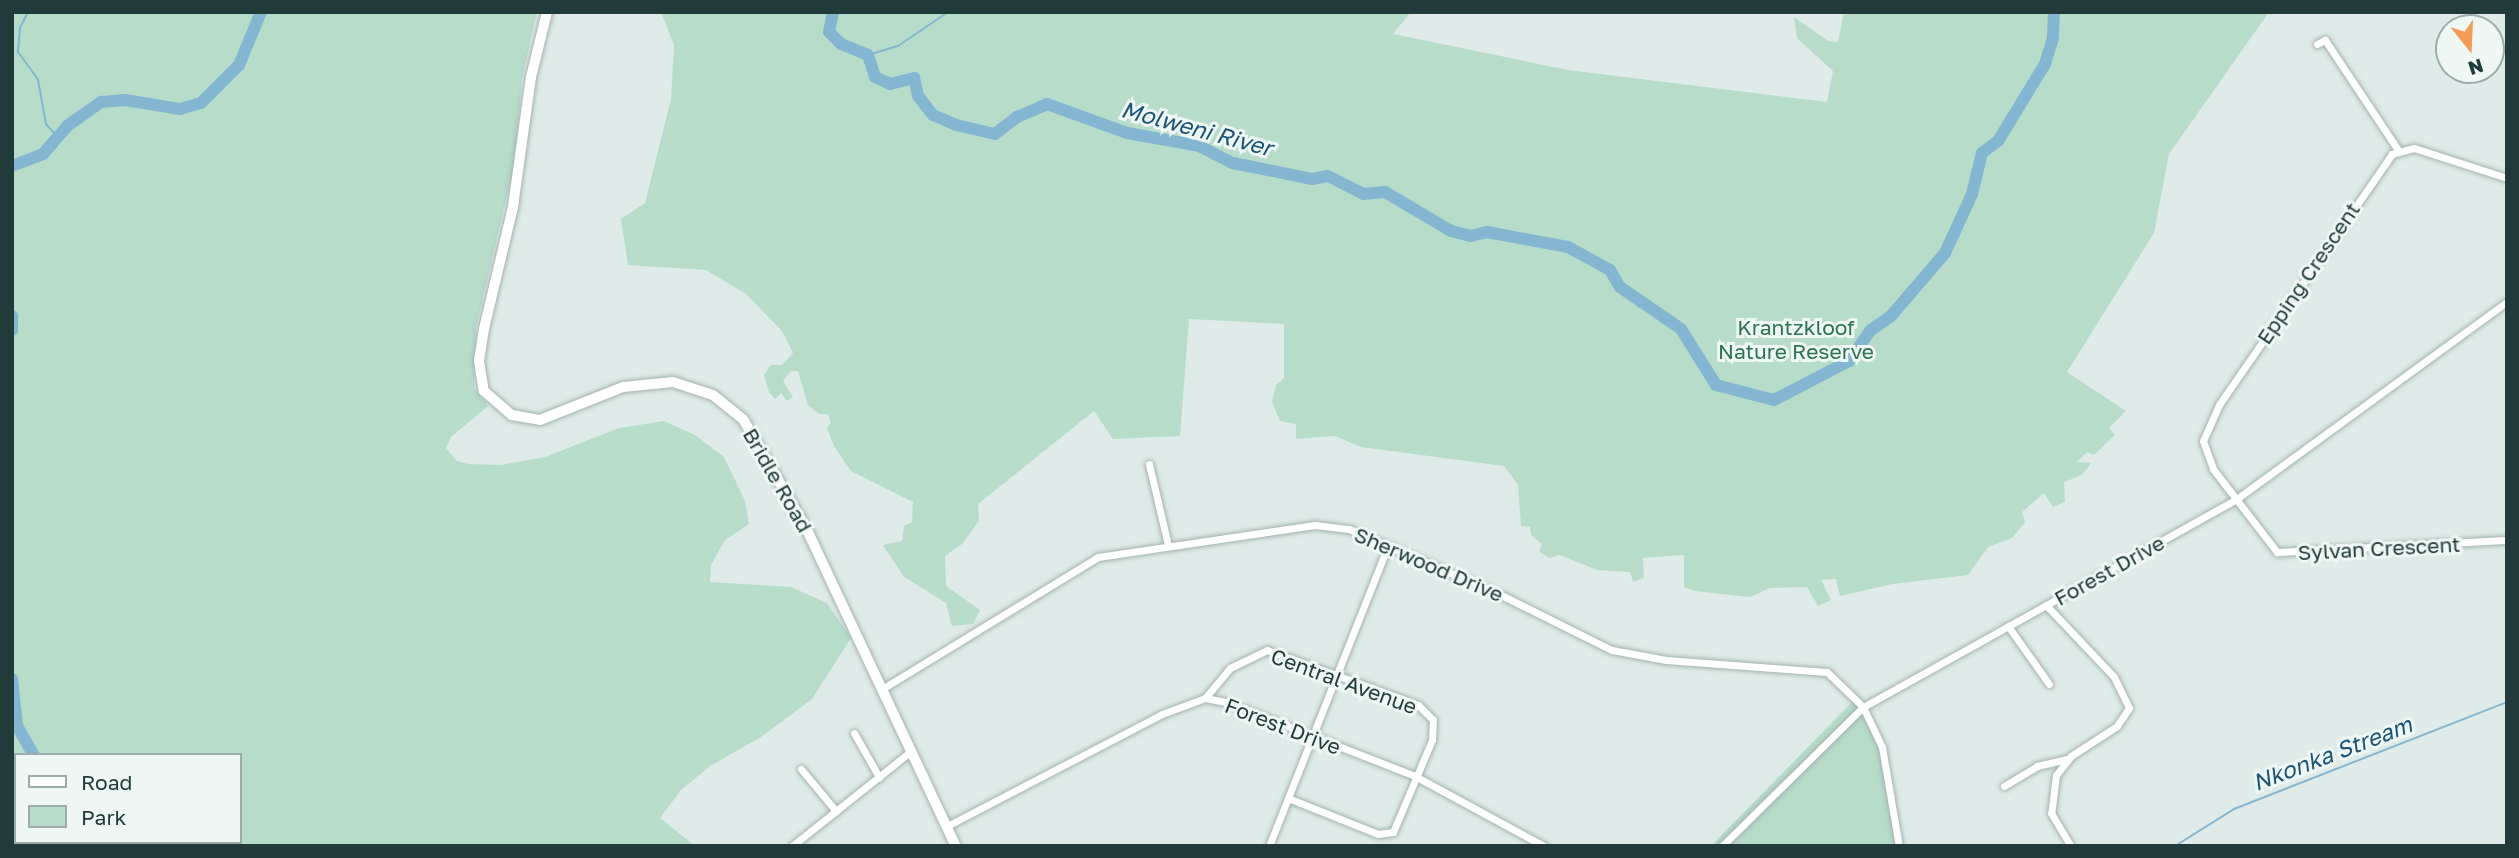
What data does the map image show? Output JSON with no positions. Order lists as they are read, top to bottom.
{
  "streets": {
    "main road": ["Bridle Road"],
    "street": [
      "Epping Crescent",
      "Sylvan Crescent",
      "Sherwood Drive",
      "Forest Drive",
      "Central Avenue"
    ]
  },
  "crossings": [
    ["Epping Crescent", "Sylvan Crescent"],
    ["Epping Crescent", "Forest Drive"],
    ["Bridle Road", "Sherwood Drive"],
    ["Bridle Road", "Forest Drive"],
    ["Sylvan Crescent", "Forest Drive"],
    ["Sherwood Drive", "Forest Drive"],
    ["Forest Drive", "Central Avenue"]
  ],
  "water": ["Molweni River", "Nkonka Stream"],
  "parks": ["Krantzkloof Nature Reserve"],
  "legend": ["Road", "Park"],
  "north": "bottom"
}
